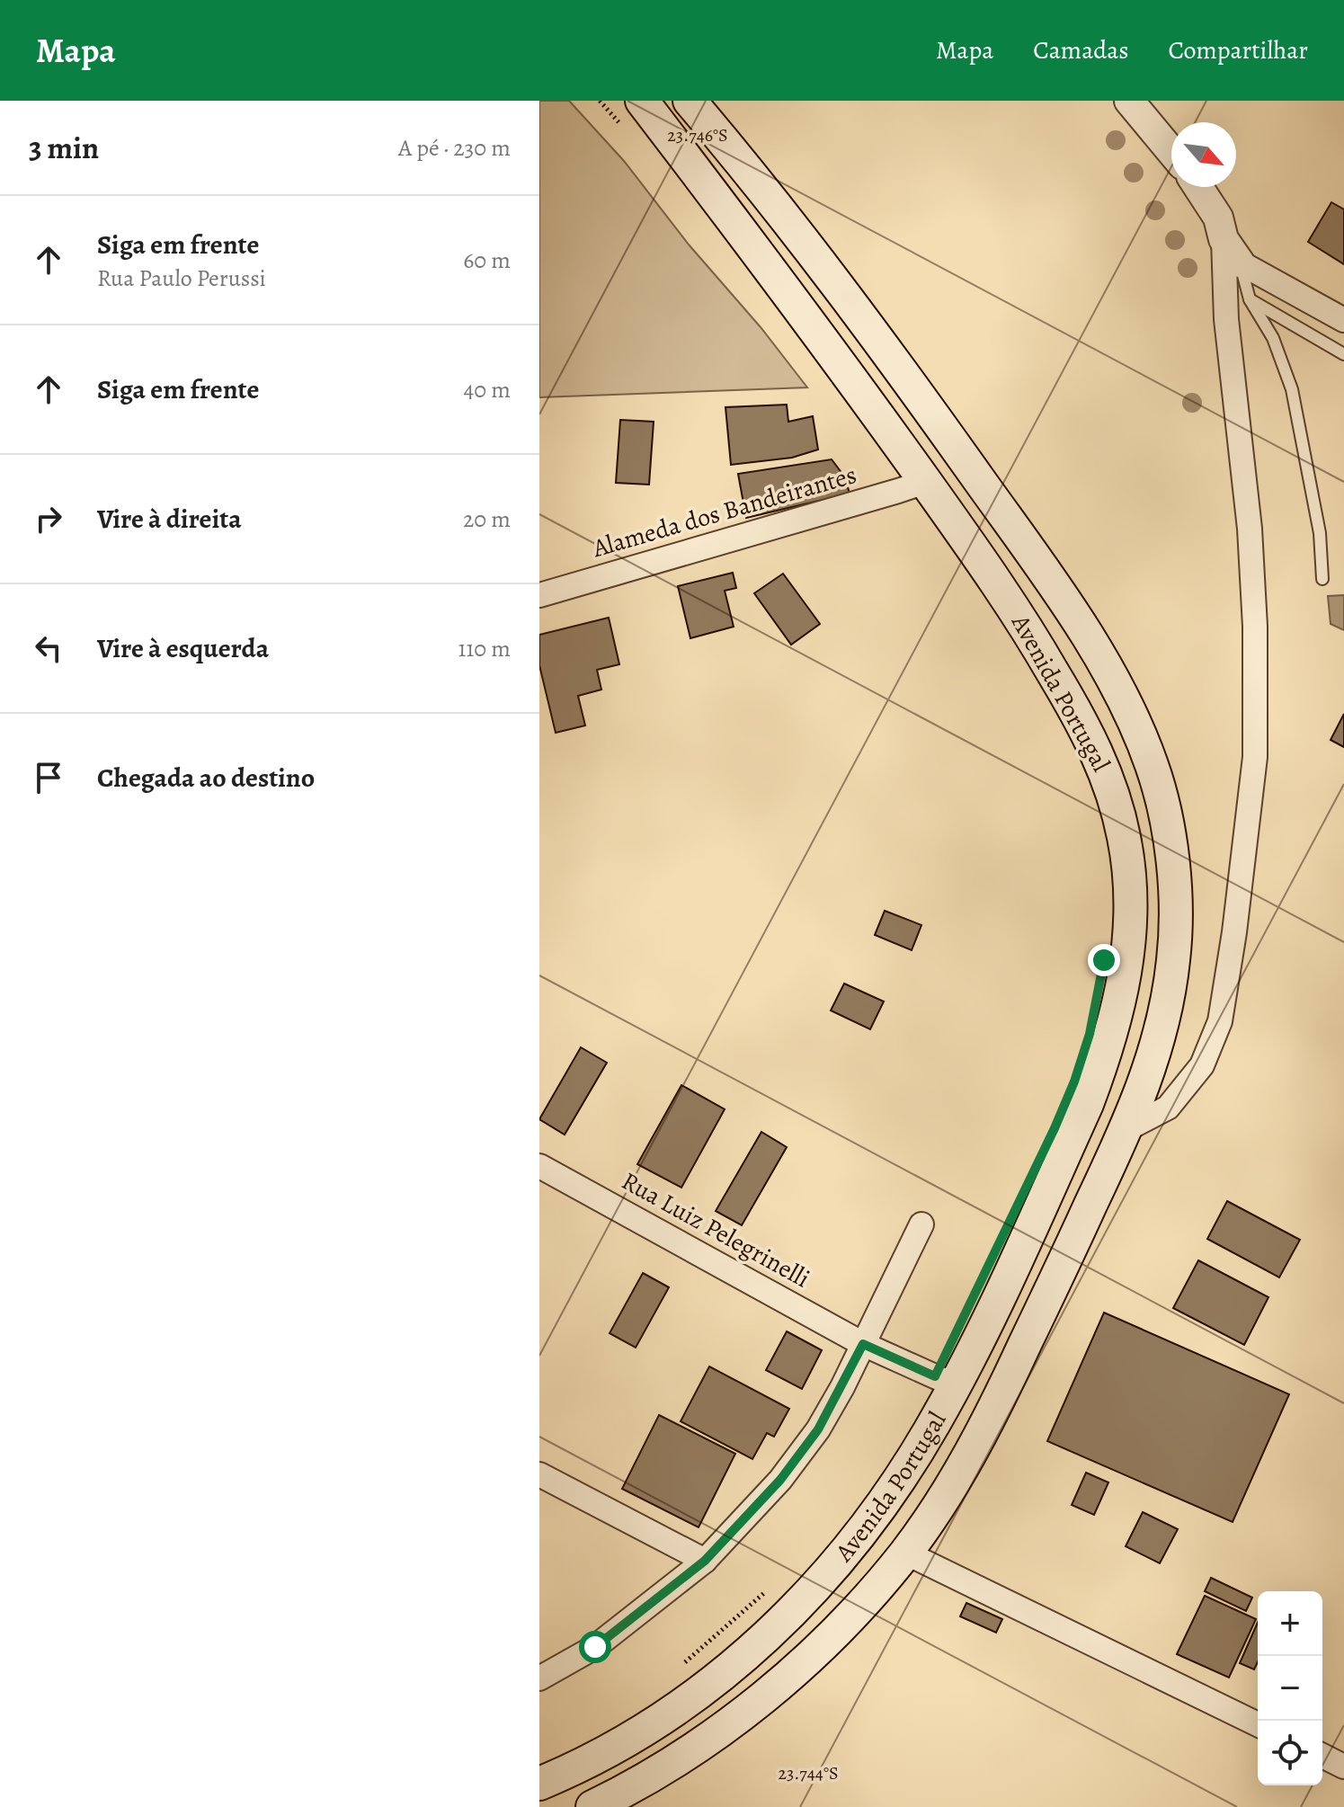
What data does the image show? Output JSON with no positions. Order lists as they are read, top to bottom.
{
  "streets": {
    "main road": ["Avenida Portugal"],
    "street": ["Alameda dos Bandeirantes", "Rua Luiz Pelegrinelli"]
  },
  "crossings": [
    ["Alameda dos Bandeirantes", "Avenida Portugal"],
    ["Avenida Portugal", "Rua Luiz Pelegrinelli"]
  ],
  "north": "bottom right",
  "page": {
    "header": "Mapa",
    "nav": ["Mapa", "Camadas", "Compartilhar"],
    "heading": ["3 min", "A pé · 230 m"],
    "list": [
      ["Siga em frente", "Rua Paulo Perussi", "60 m"],
      ["Siga em frente", "40 m"],
      ["Vire à direita", "20 m"],
      ["Vire à esquerda", "110 m"],
      "Chegada ao destino"
    ],
    "map_buttons": ["+", "−"]
  },
  "coordinates": ["23.746°S", "23.744°S"]
}
